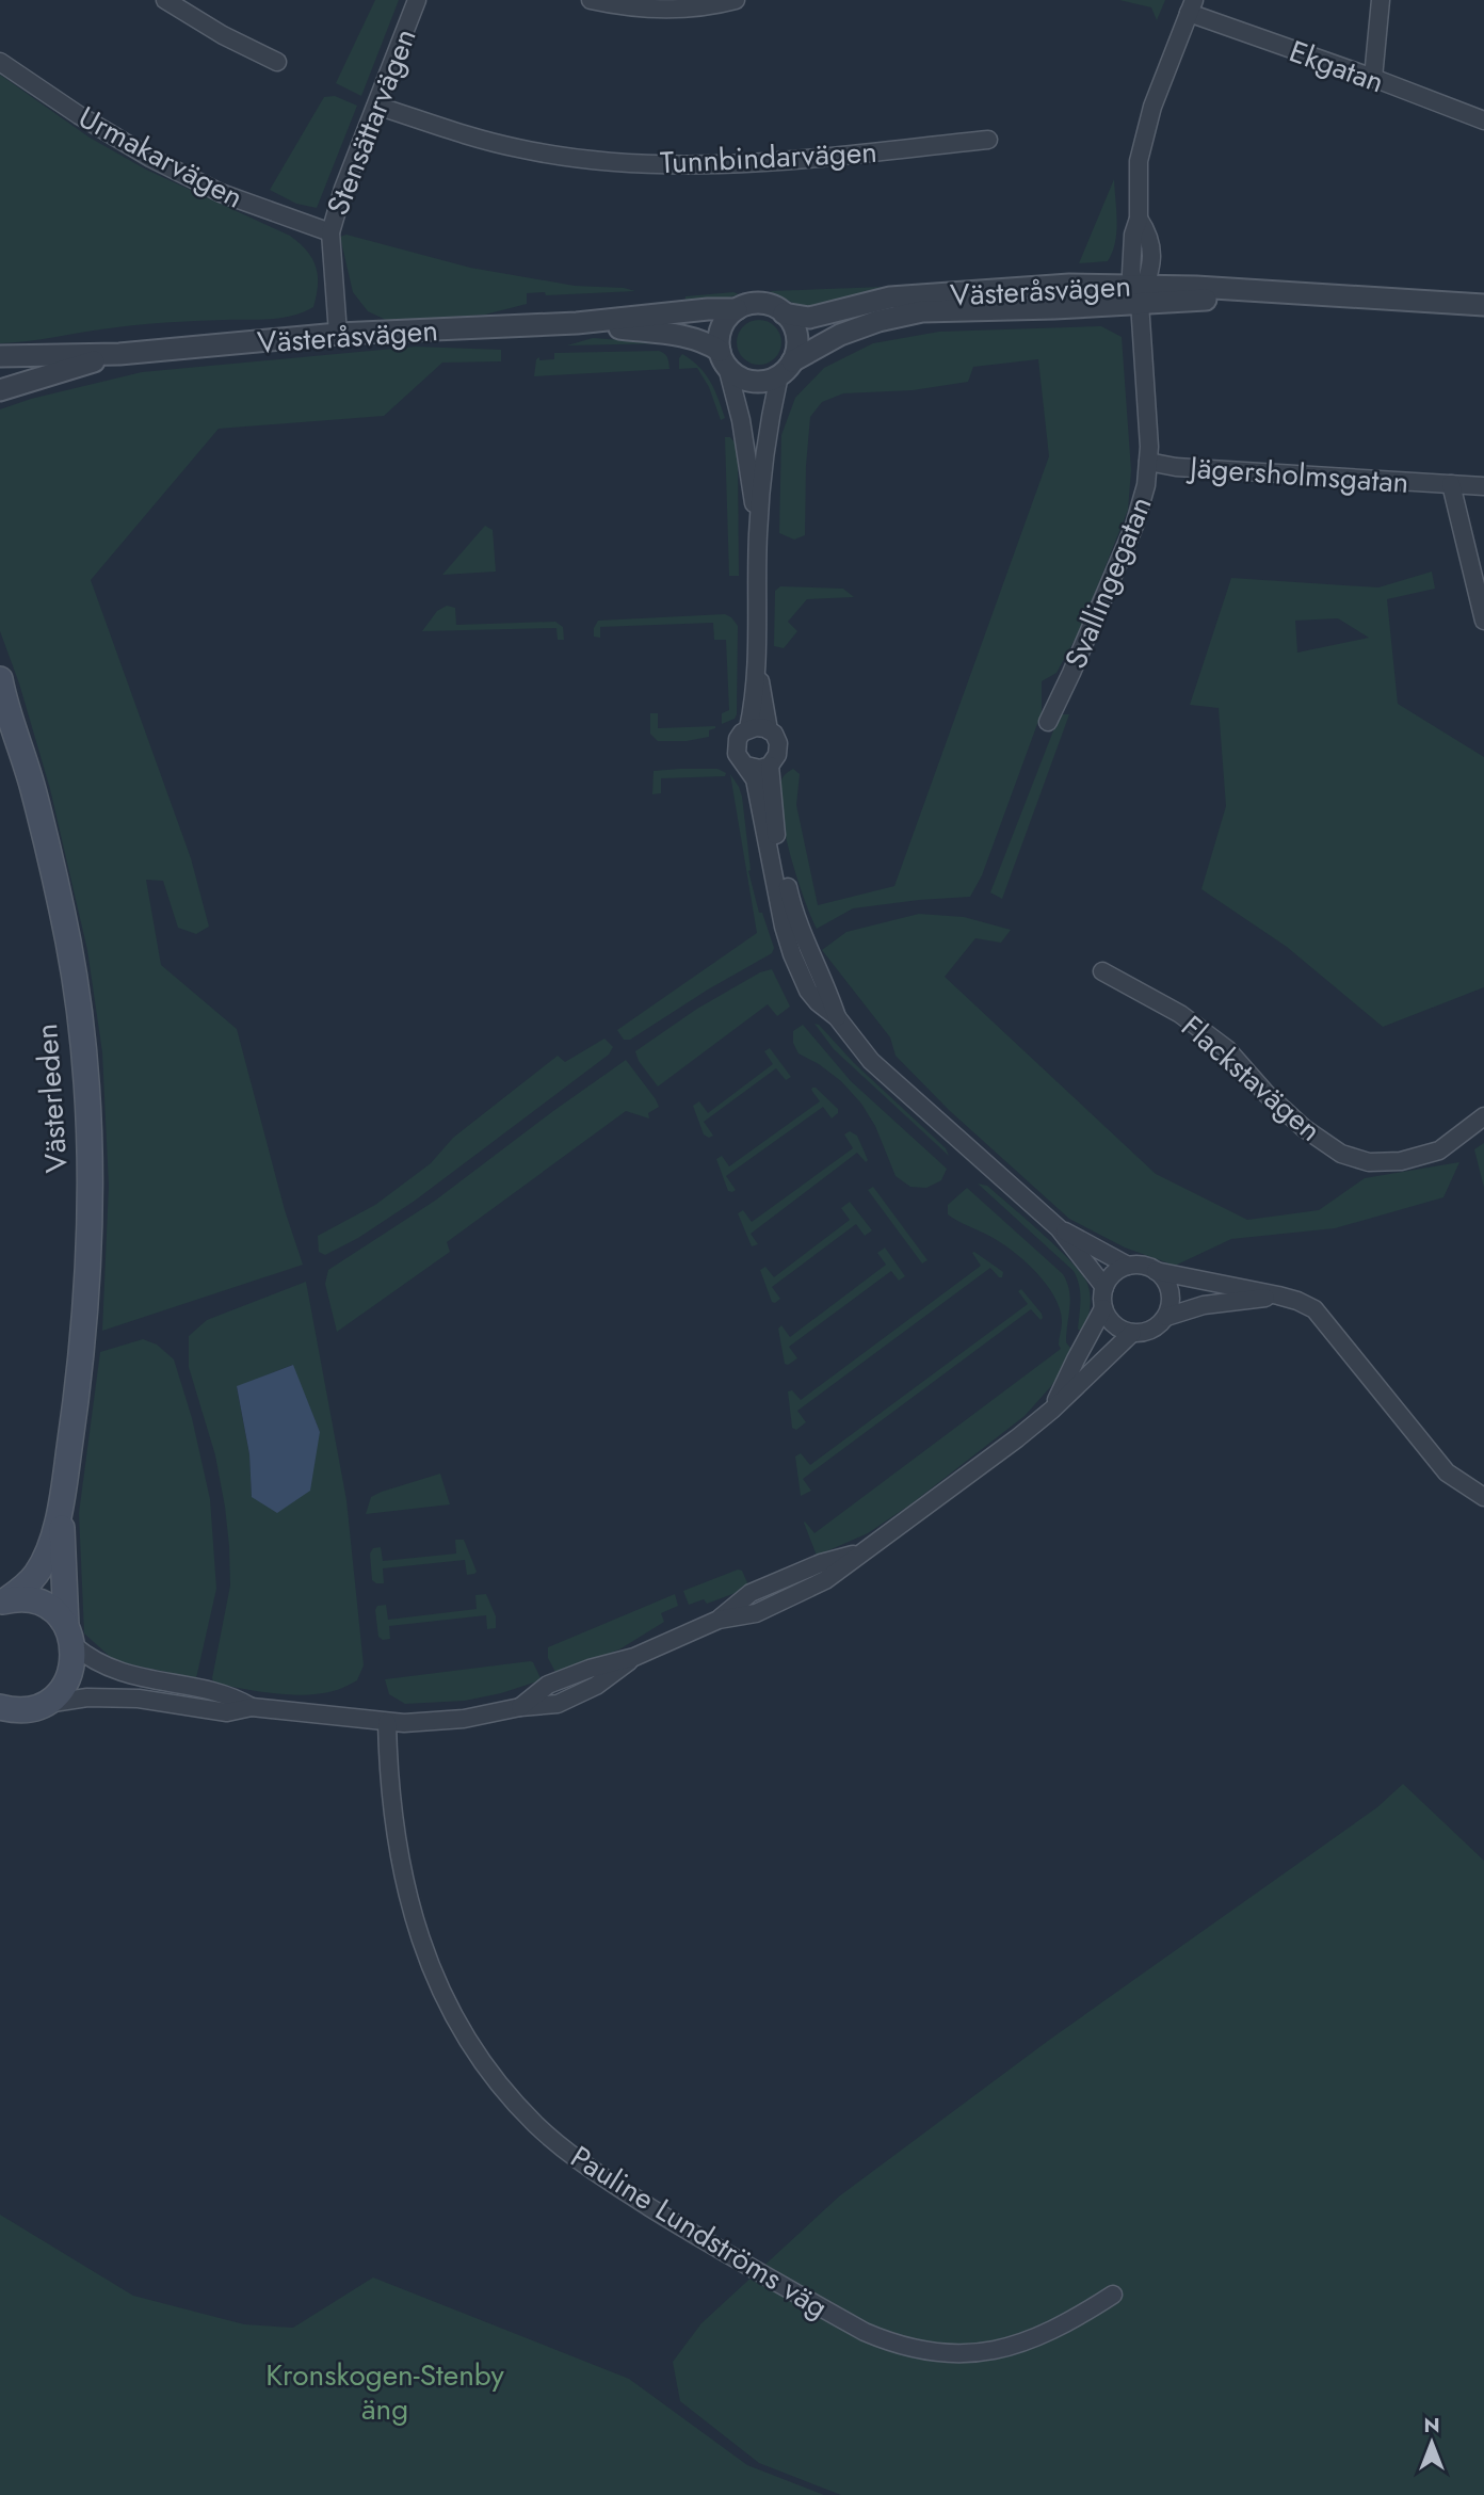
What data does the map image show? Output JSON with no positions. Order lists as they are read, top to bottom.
{
  "streets": {
    "main road": ["Västerleden"],
    "street": [
      "Ekgatan",
      "Stensättarvägen",
      "Urmakarvägen",
      "Tunnbindarvägen",
      "Västeråsvägen",
      "Jägersholmsgatan",
      "Svallingegatan",
      "Flackstavägen",
      "Pauline Lundströms väg"
    ]
  },
  "crossings": [
    ["Ekgatan", "Svallingegatan"],
    ["Stensättarvägen", "Urmakarvägen"],
    ["Stensättarvägen", "Tunnbindarvägen"],
    ["Stensättarvägen", "Västeråsvägen"],
    ["Västeråsvägen", "Svallingegatan"],
    ["Jägersholmsgatan", "Svallingegatan"]
  ],
  "parks": ["Kronskogen-Stenby äng"],
  "north": "top"
}
